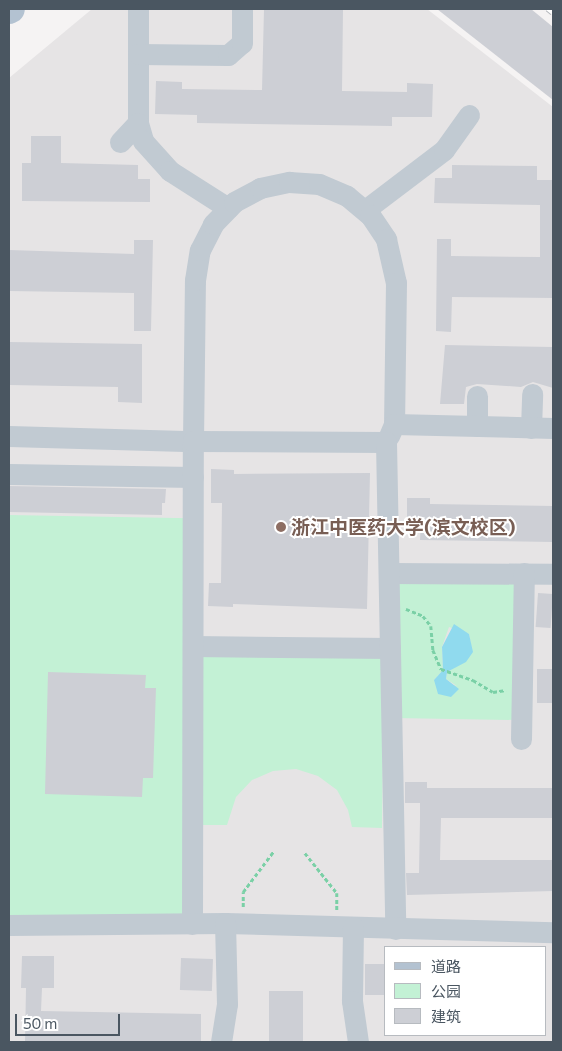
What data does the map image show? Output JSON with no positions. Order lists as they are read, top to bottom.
{
  "places": ["浙江中医药大学(滨文校区)"],
  "legend": ["道路", "公园", "建筑"],
  "scale_bar": "50 m"
}
